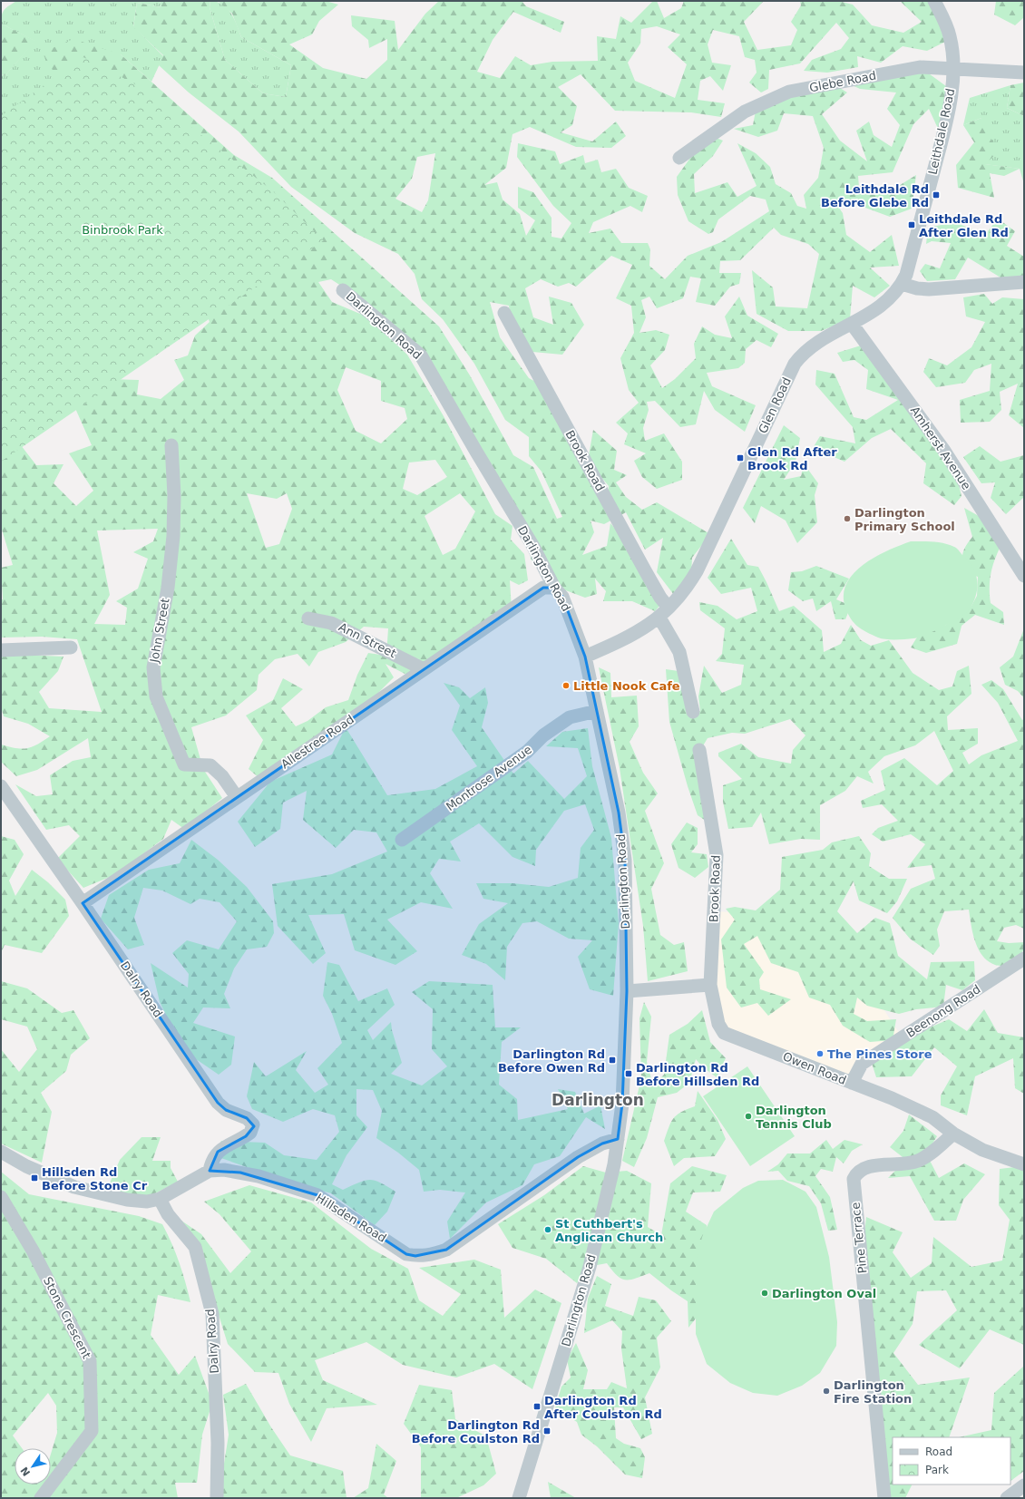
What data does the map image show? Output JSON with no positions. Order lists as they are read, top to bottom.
{
  "streets": {
    "street": [
      "Glebe Road",
      "Leithdale Road",
      "Darlington Road",
      "Glen Road",
      "Amherst Avenue",
      "Brook Road",
      "John Street",
      "Ann Street",
      "Allestree Road",
      "Montrose Avenue",
      "Dalry Road",
      "Beenong Road",
      "Owen Road",
      "Hillsden Road",
      "Pine Terrace",
      "Stone Crescent"
    ]
  },
  "crossings": [
    ["Glebe Road", "Leithdale Road"],
    ["Leithdale Road", "Glen Road"],
    ["Darlington Road", "Glen Road"],
    ["Darlington Road", "Allestree Road"],
    ["Darlington Road", "Montrose Avenue"],
    ["Darlington Road", "Hillsden Road"],
    ["Glen Road", "Amherst Avenue"],
    ["Glen Road", "Brook Road"],
    ["Brook Road", "Owen Road"],
    ["John Street", "Allestree Road"],
    ["Ann Street", "Allestree Road"],
    ["Allestree Road", "Dalry Road"],
    ["Dalry Road", "Hillsden Road"],
    ["Beenong Road", "Owen Road"],
    ["Owen Road", "Pine Terrace"]
  ],
  "districts": ["Darlington"],
  "parks": ["Binbrook Park"],
  "places": {
    "transit": [
      "Leithdale Rd Before Glebe Rd",
      "Leithdale Rd After Glen Rd",
      "Glen Rd After Brook Rd",
      "Darlington Rd Before Owen Rd",
      "Darlington Rd Before Hillsden Rd",
      "Hillsden Rd Before Stone Cr",
      "Darlington Rd After Coulston Rd",
      "Darlington Rd Before Coulston Rd"
    ],
    "other": [
      "Darlington Primary School",
      "Little Nook Cafe",
      "The Pines Store",
      "Darlington Tennis Club",
      "St Cuthbert's Anglican Church",
      "Darlington Oval",
      "Darlington Fire Station"
    ]
  },
  "legend": ["Road", "Park"],
  "north": "bottom left"
}
